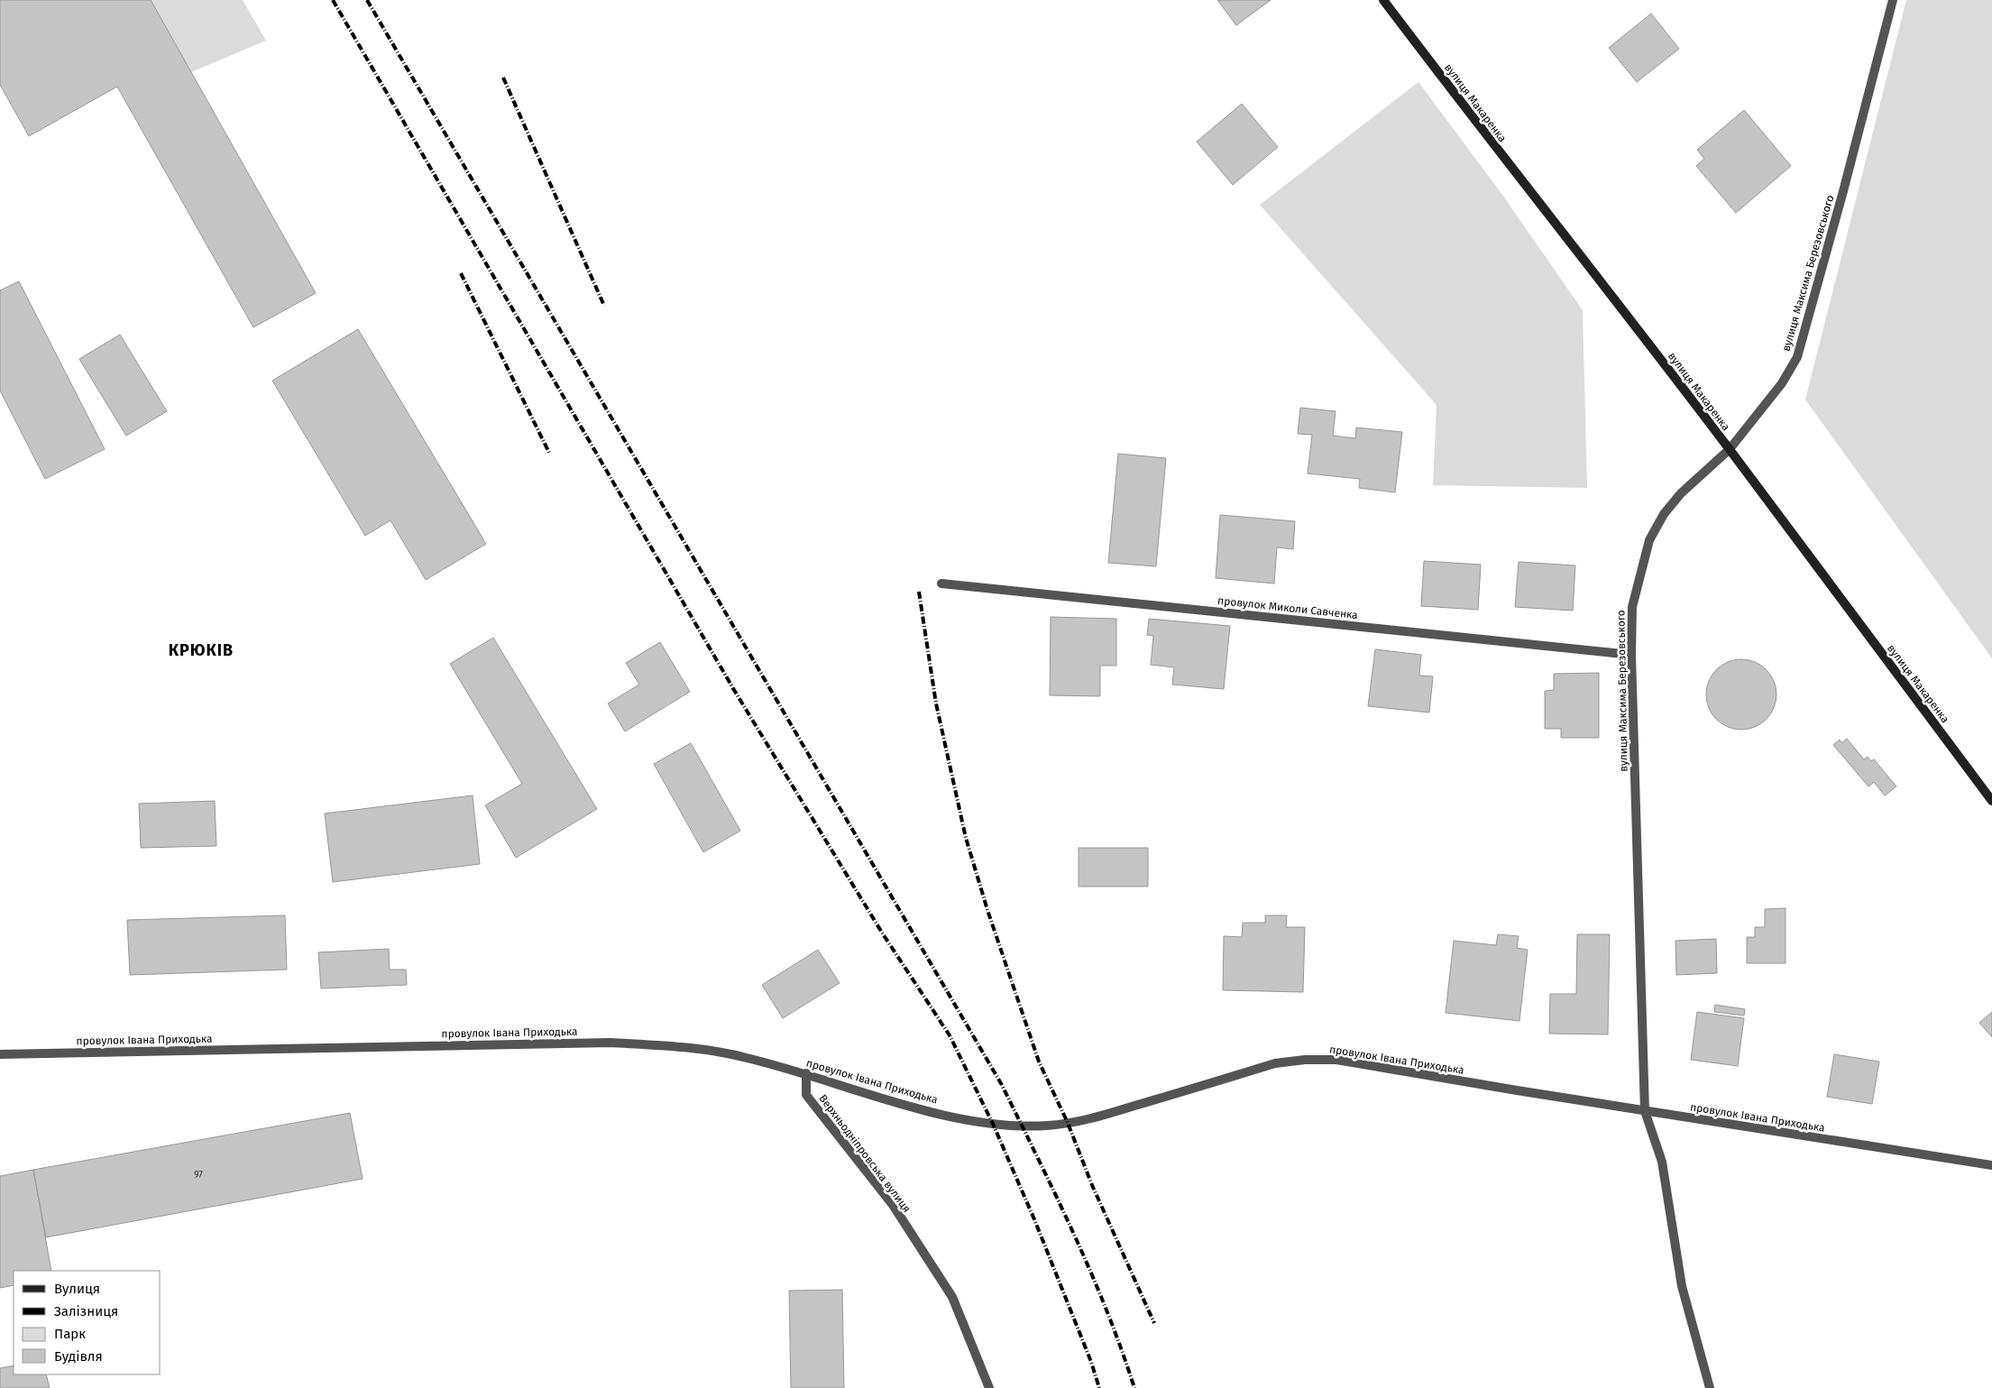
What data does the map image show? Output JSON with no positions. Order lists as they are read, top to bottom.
{
  "streets": {
    "main road": ["вулиця Макаренка"],
    "street": [
      "вулиця Максима Березовського",
      "провулок Миколи Савченка",
      "провулок Івана Приходька",
      "Верхньодніпровська вулиця"
    ]
  },
  "crossings": [
    ["вулиця Макаренка", "вулиця Максима Березовського"],
    ["вулиця Максима Березовського", "провулок Миколи Савченка"],
    ["вулиця Максима Березовського", "провулок Івана Приходька"],
    ["провулок Івана Приходька", "Верхньодніпровська вулиця"]
  ],
  "districts": ["КРЮКІВ"],
  "house_numbers": ["97"],
  "legend": [
    "Вулиця",
    "Залізниця",
    "Парк",
    "Будівля"
  ]
}
